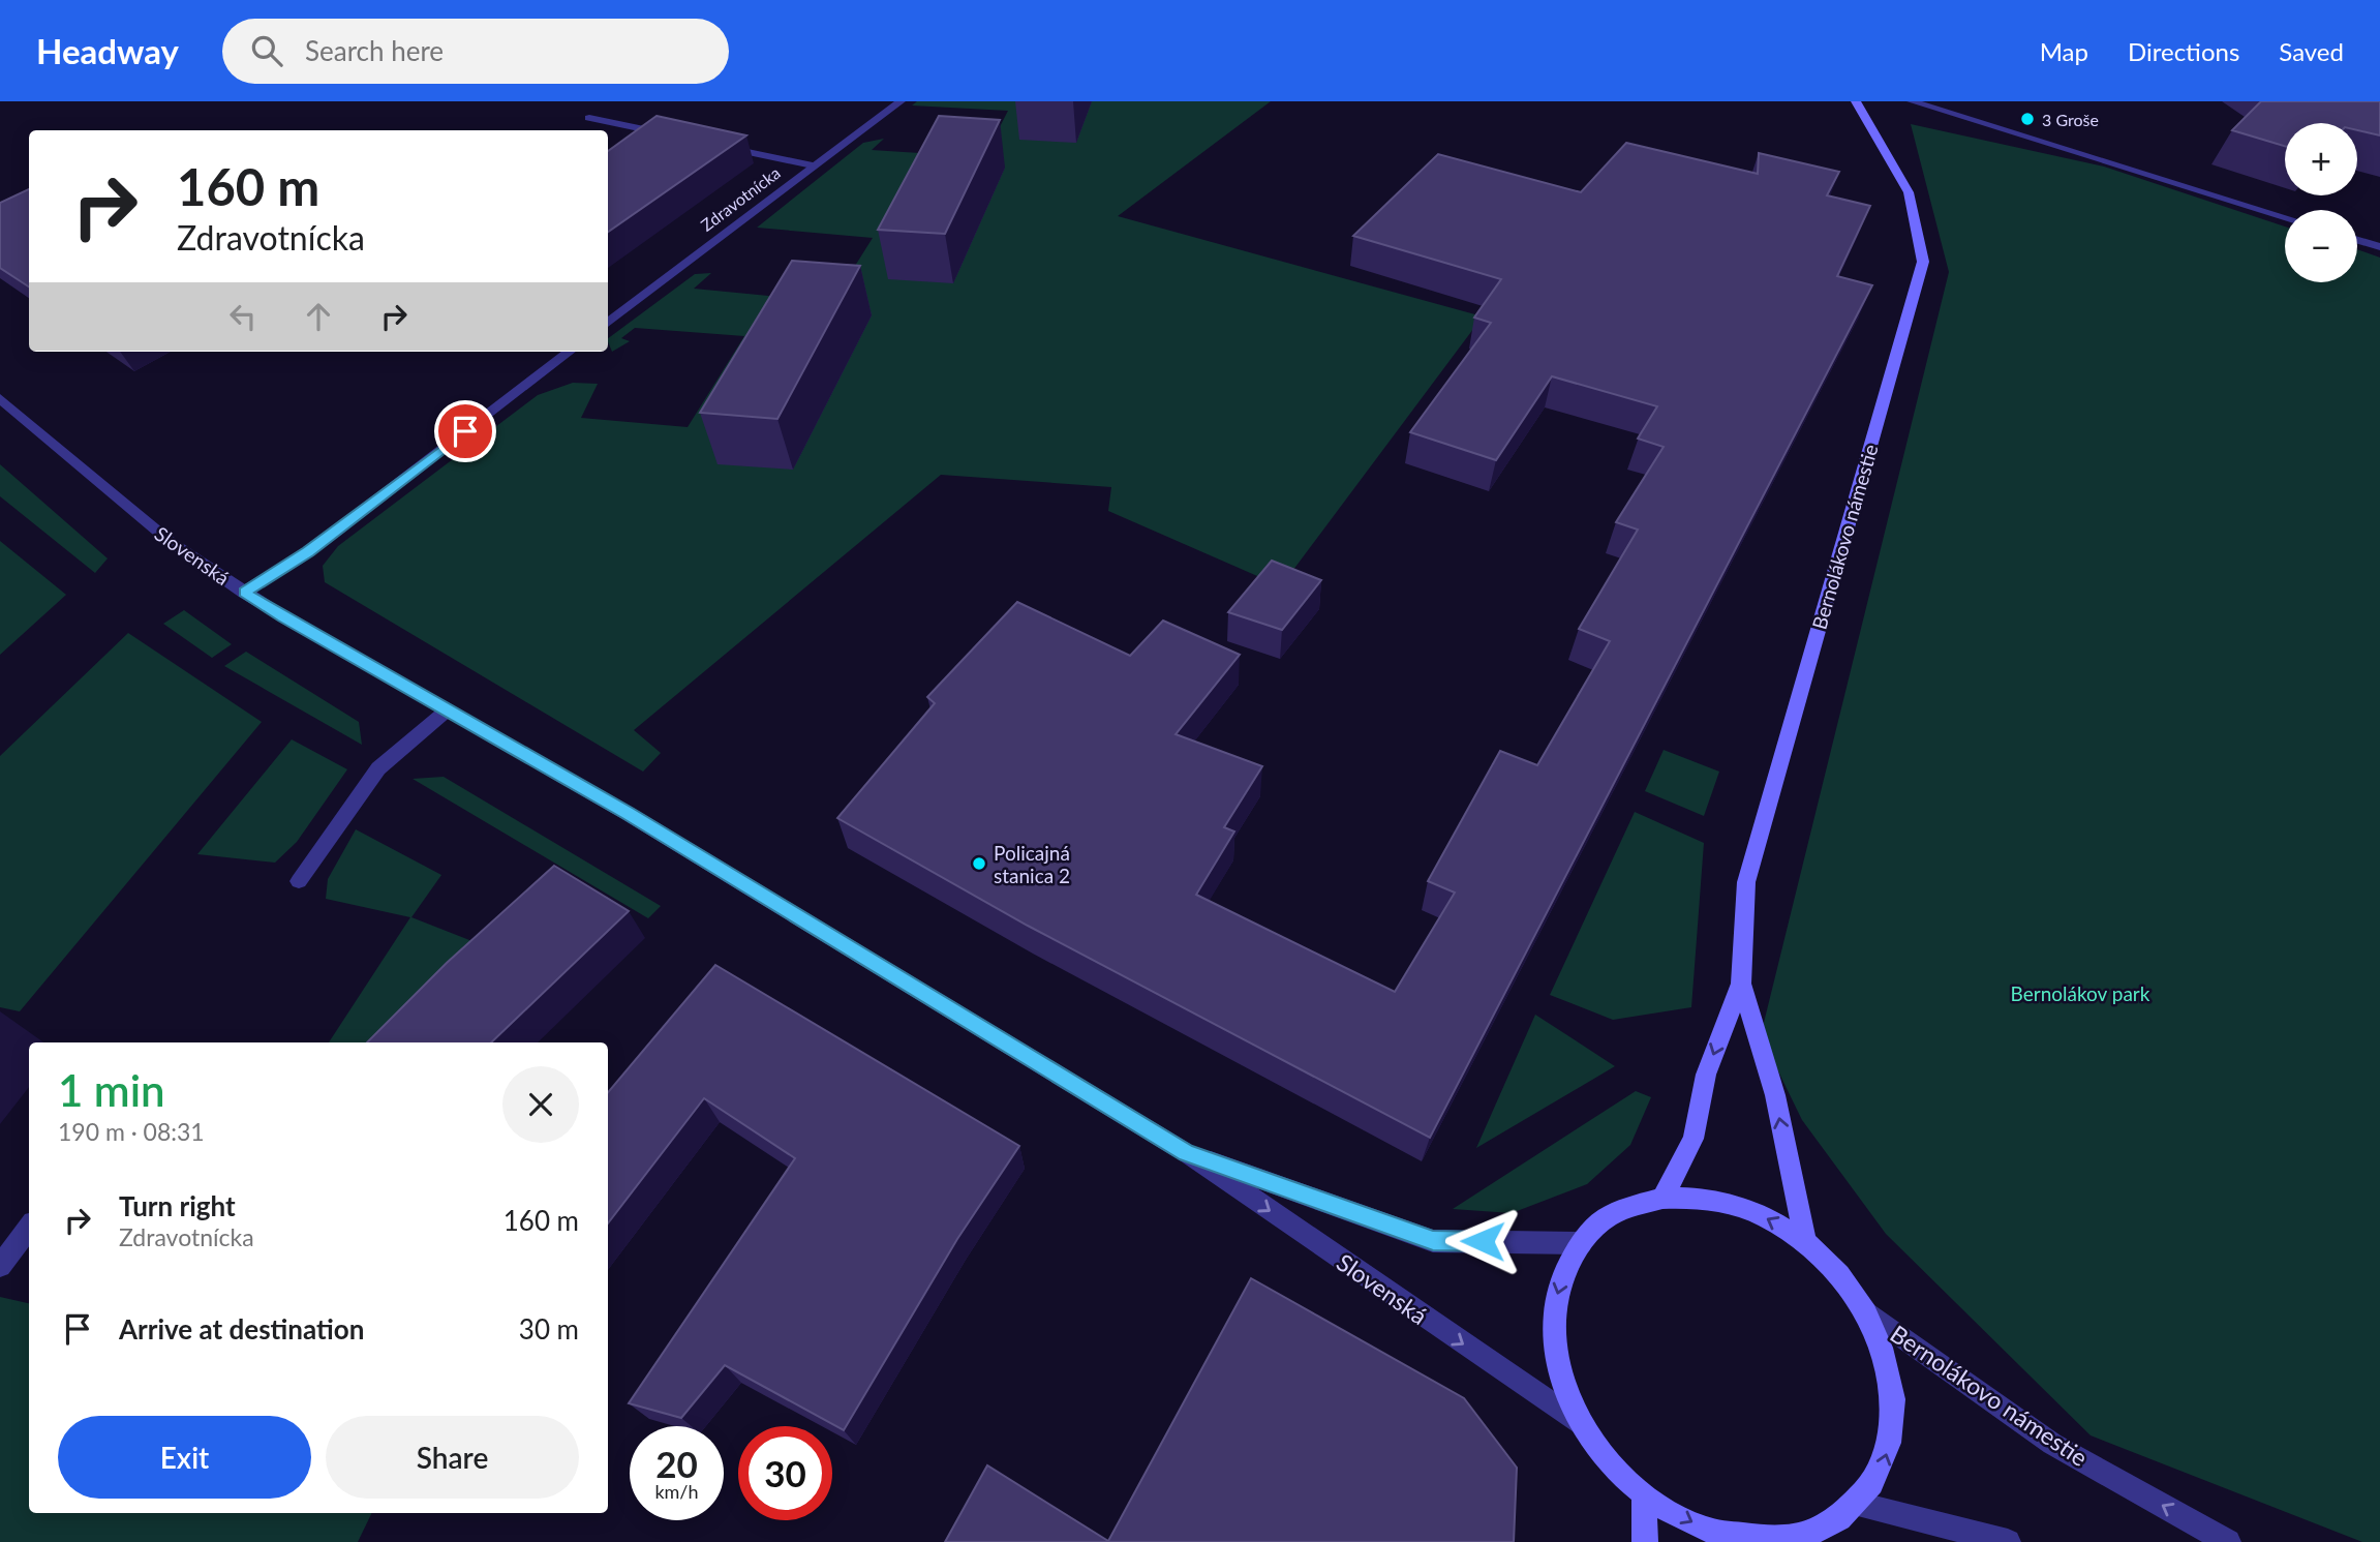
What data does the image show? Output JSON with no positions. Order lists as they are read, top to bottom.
{
  "streets": {
    "main road": ["Bernolákovo námestie"],
    "street": ["Zdravotnícka", "Slovenská"]
  },
  "crossings": [
    ["Bernolákovo námestie", "Slovenská"]
  ],
  "parks": ["Bernolákov park"],
  "places": ["3 Groše", "Policajná stanica 2"],
  "page": {
    "header": "Headway",
    "search": "Search here",
    "nav": ["Map", "Directions", "Saved"],
    "map_buttons": ["+", "−"],
    "turn": ["160 m", "Zdravotnícka"],
    "heading": ["1 min", "190 m · 08:31"],
    "list": [
      {
        "name": "Turn right",
        "note": "Zdravotnícka",
        "value": "160 m"
      },
      {
        "name": "Arrive at destination",
        "value": "30 m"
      }
    ],
    "buttons": ["Exit", "Share"],
    "speed": "20 km/h",
    "limit": "30"
  }
}
